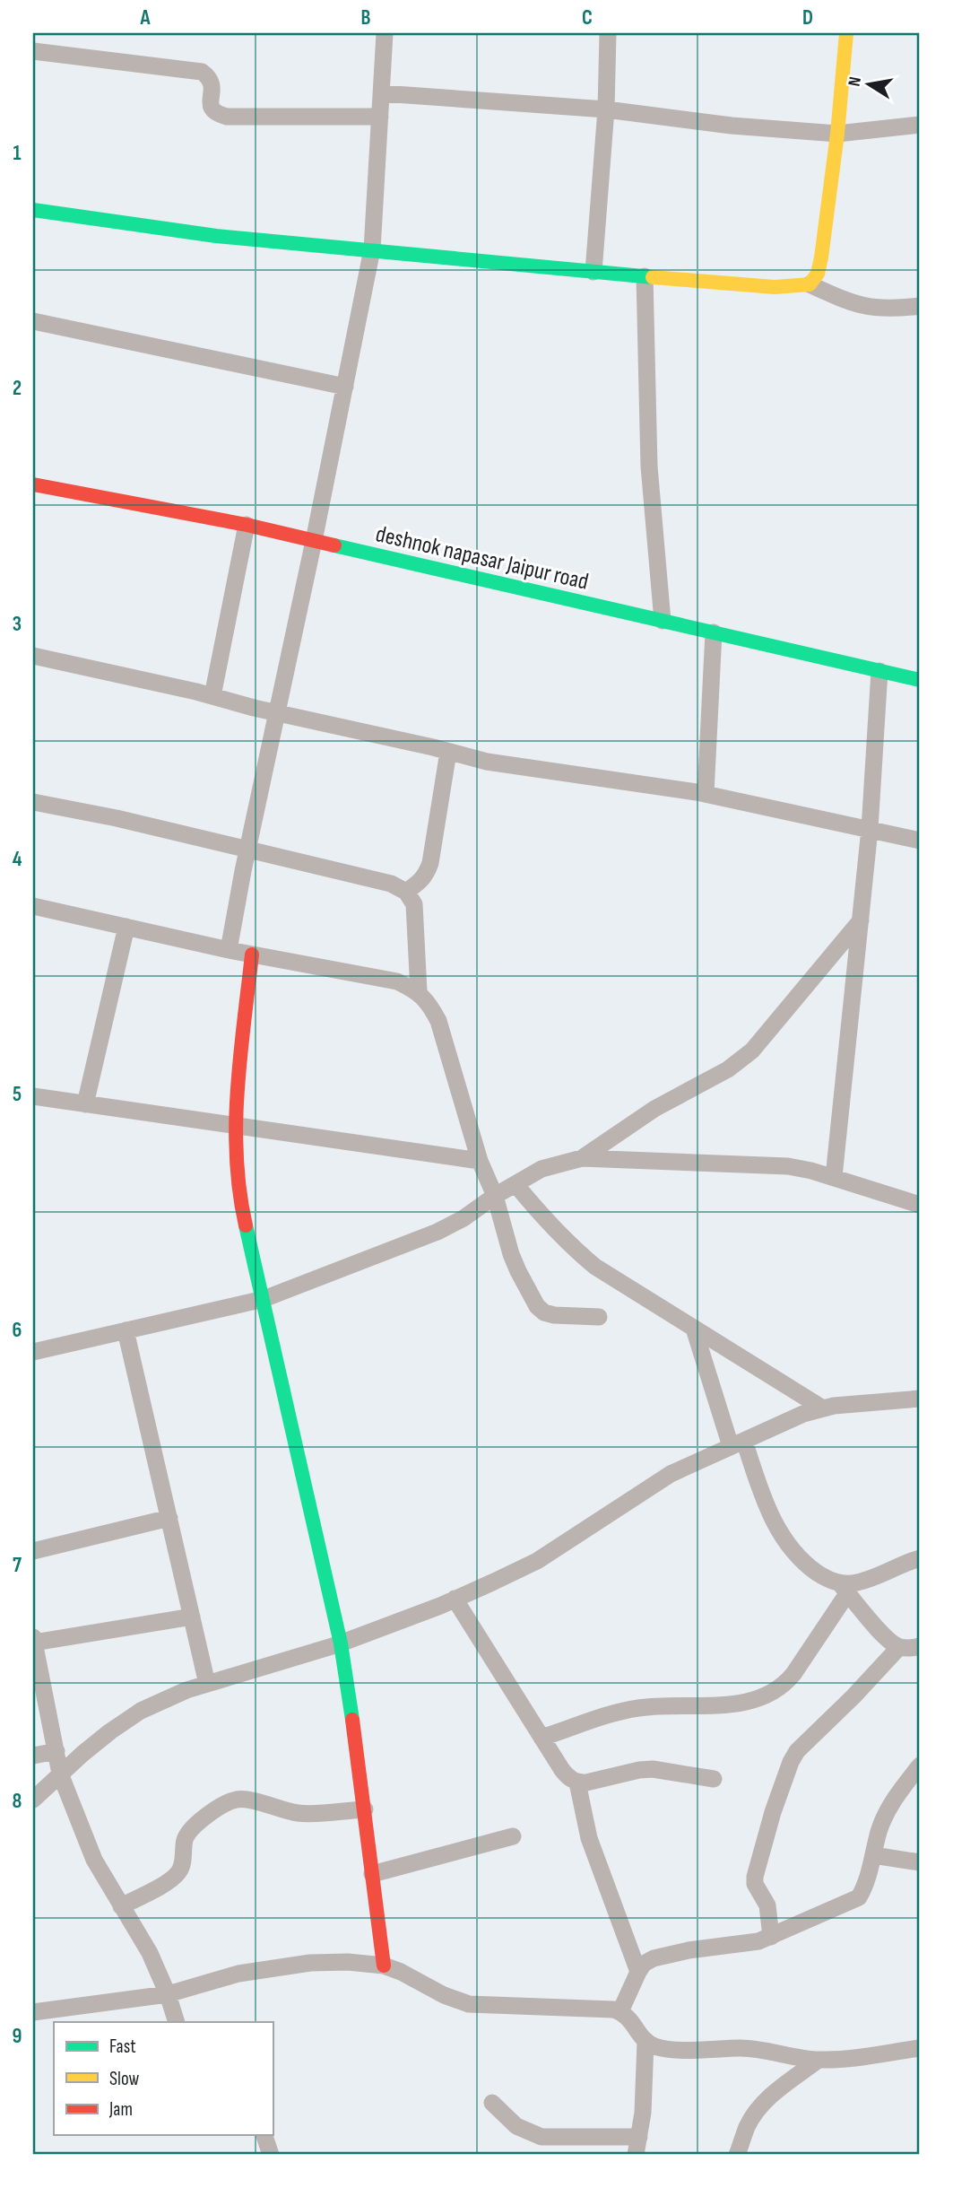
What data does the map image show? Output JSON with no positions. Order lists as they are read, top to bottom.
{
  "streets": {
    "street": ["deshnok napasar Jaipur road"]
  },
  "legend": ["Fast", "Slow", "Jam"],
  "north": "left",
  "grid": {
    "columns": [
      "A",
      "B",
      "C",
      "D"
    ],
    "rows": [
      "1",
      "2",
      "3",
      "4",
      "5",
      "6",
      "7",
      "8",
      "9"
    ]
  }
}
